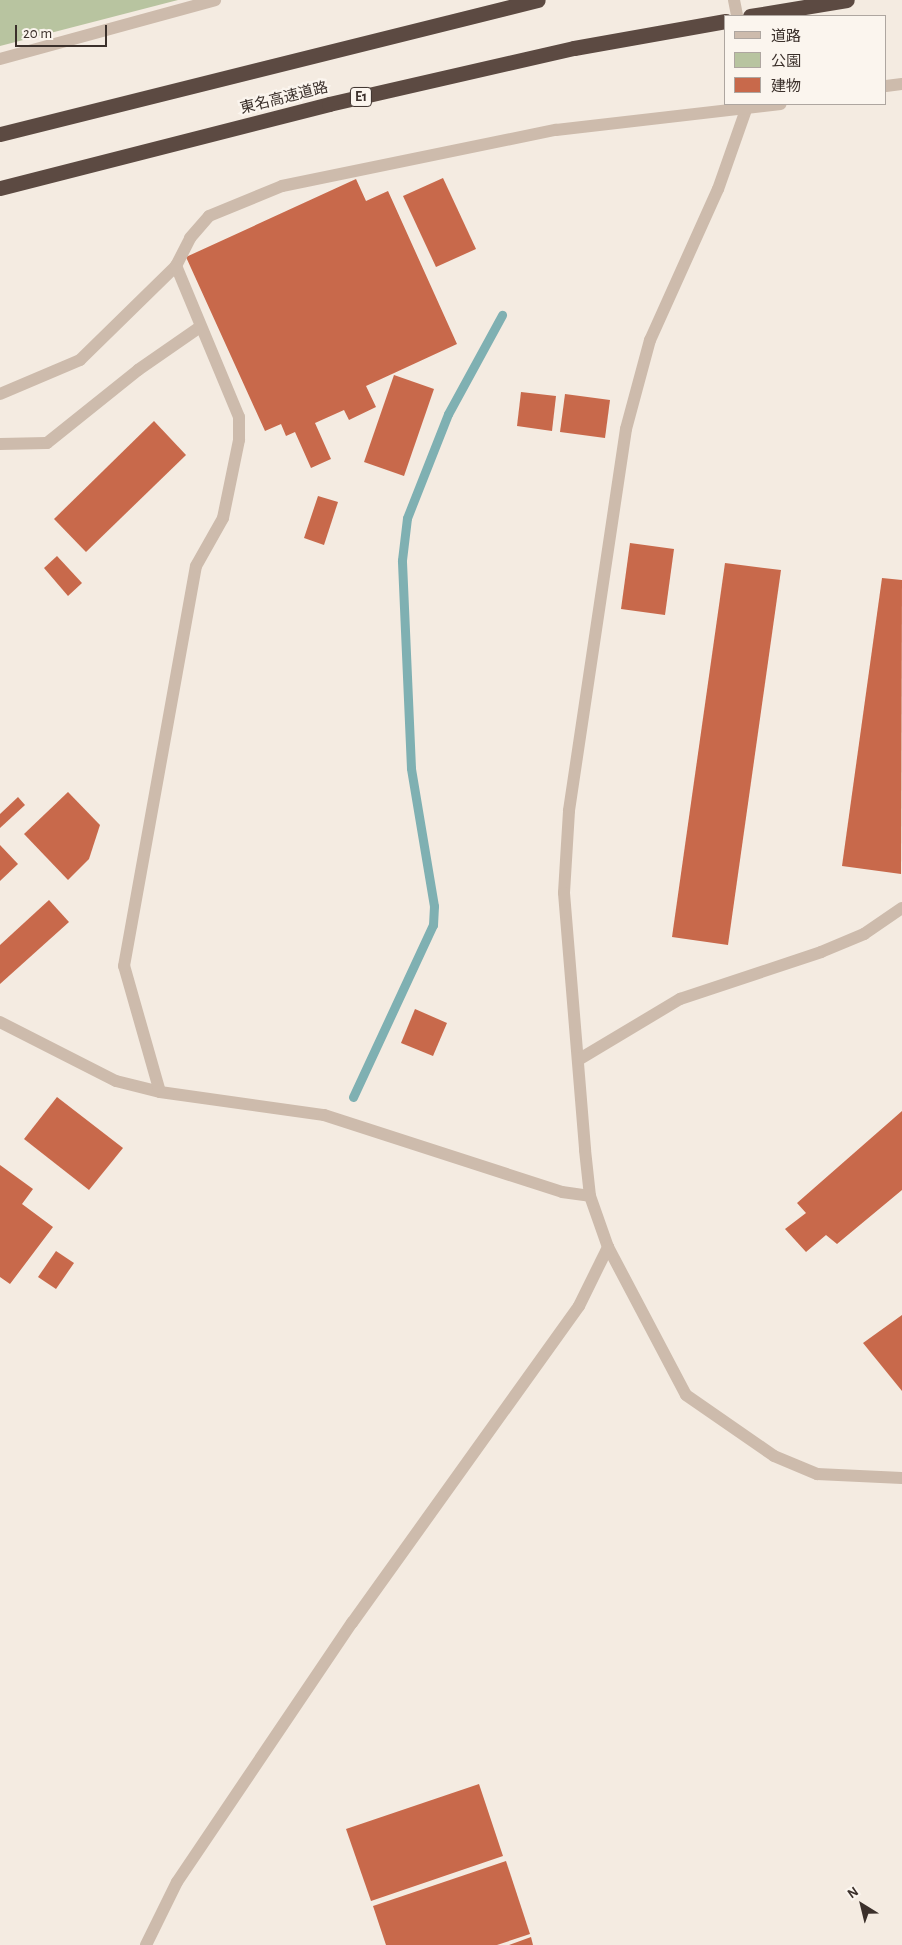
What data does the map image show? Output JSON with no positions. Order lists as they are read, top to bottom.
{
  "streets": {
    "highway": ["E1", "東名高速道路"]
  },
  "legend": ["道路", "公園", "建物"],
  "scale_bar": "20 m",
  "north": "top left"
}
